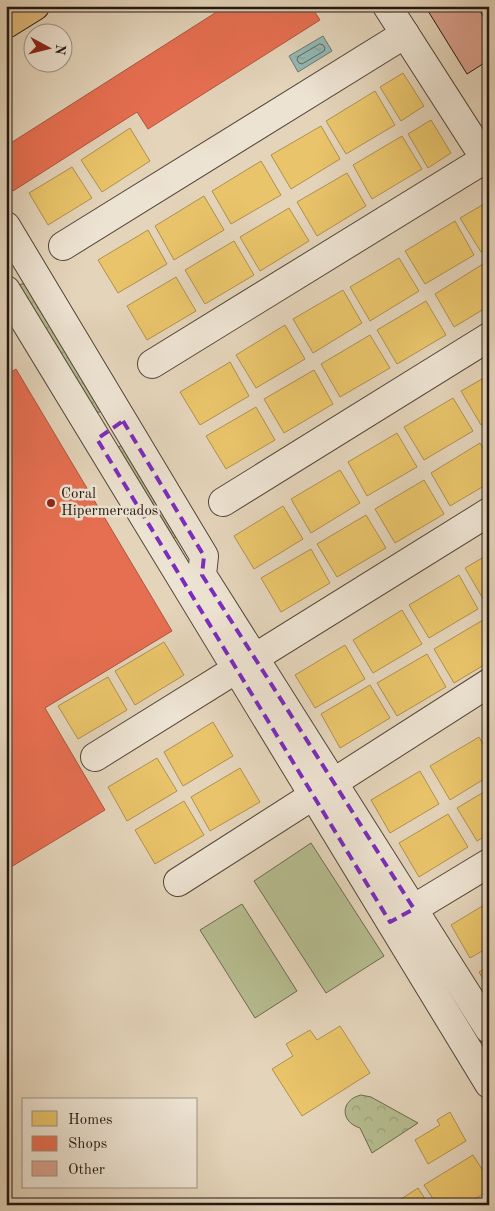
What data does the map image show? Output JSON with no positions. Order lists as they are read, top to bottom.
{
  "places": ["Coral Hipermercados"],
  "legend": ["Homes", "Shops", "Other"],
  "north": "right"
}
